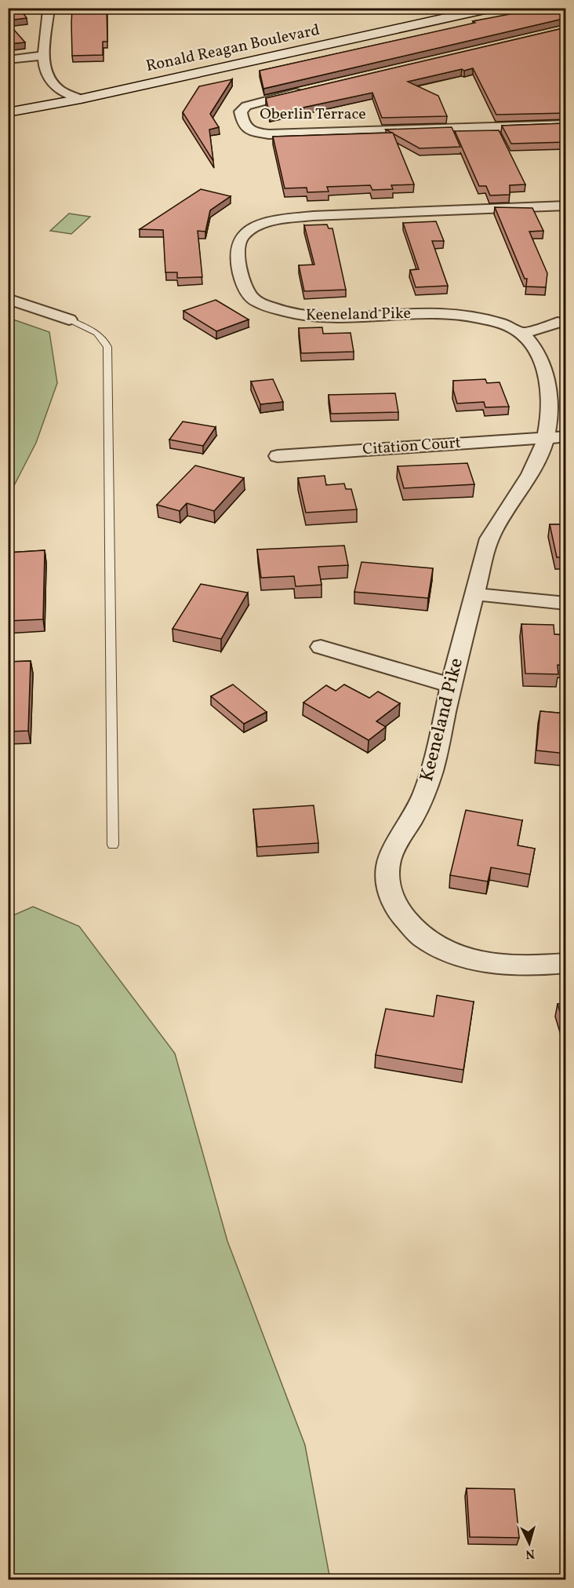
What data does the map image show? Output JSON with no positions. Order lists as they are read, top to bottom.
{
  "streets": {
    "main road": ["Ronald Reagan Boulevard"],
    "street": ["Oberlin Terrace", "Keeneland Pike", "Citation Court"]
  },
  "crossings": [
    ["Keeneland Pike", "Citation Court"]
  ],
  "north": "bottom"
}
